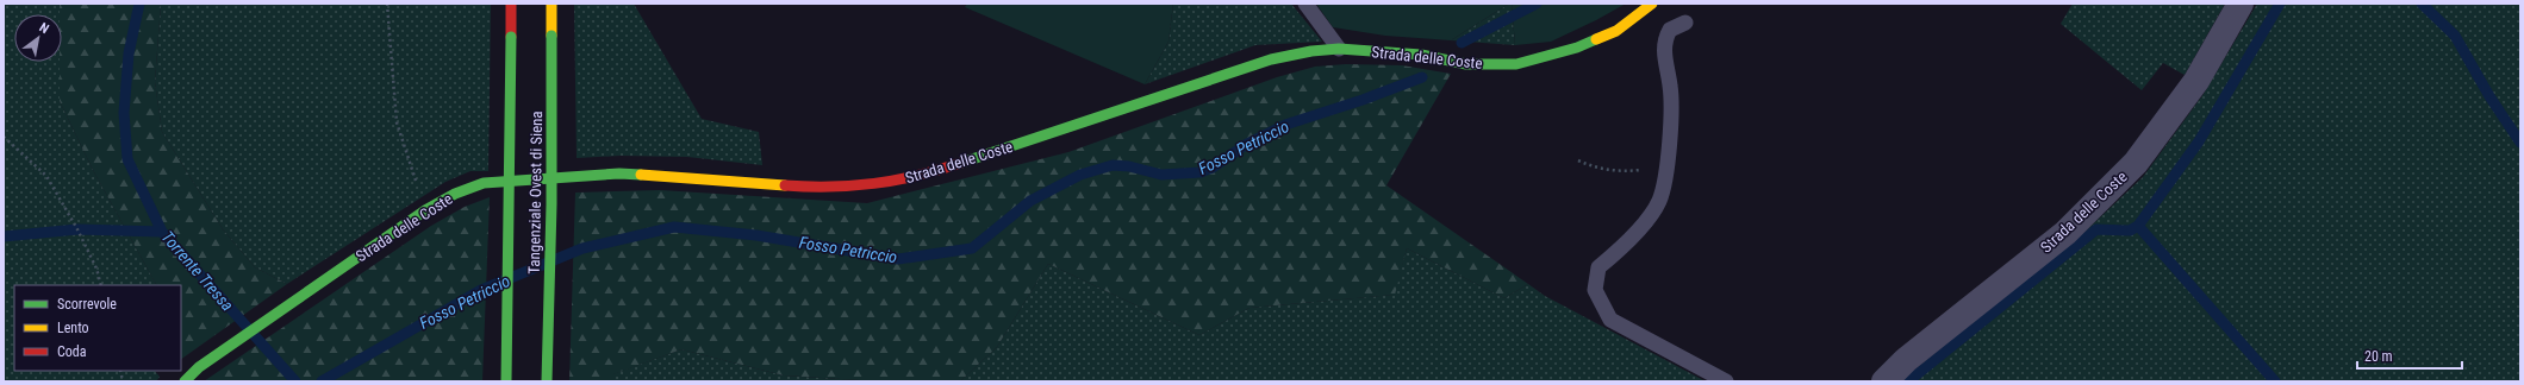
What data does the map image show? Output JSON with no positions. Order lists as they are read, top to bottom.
{
  "streets": {
    "main road": ["Strada delle Coste", "Tangenziale Ovest di Siena"]
  },
  "water": ["Fosso Petriccio", "Torrente Tressa"],
  "legend": ["Scorrevole", "Lento", "Coda"],
  "scale_bar": "20 m",
  "north": "top right"
}
